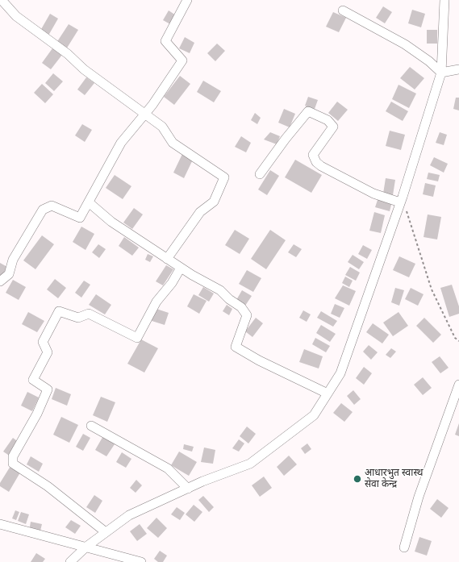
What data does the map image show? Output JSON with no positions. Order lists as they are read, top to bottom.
{
  "places": ["आधारभुत स्वास्थ सेवा केन्द्र"]
}
